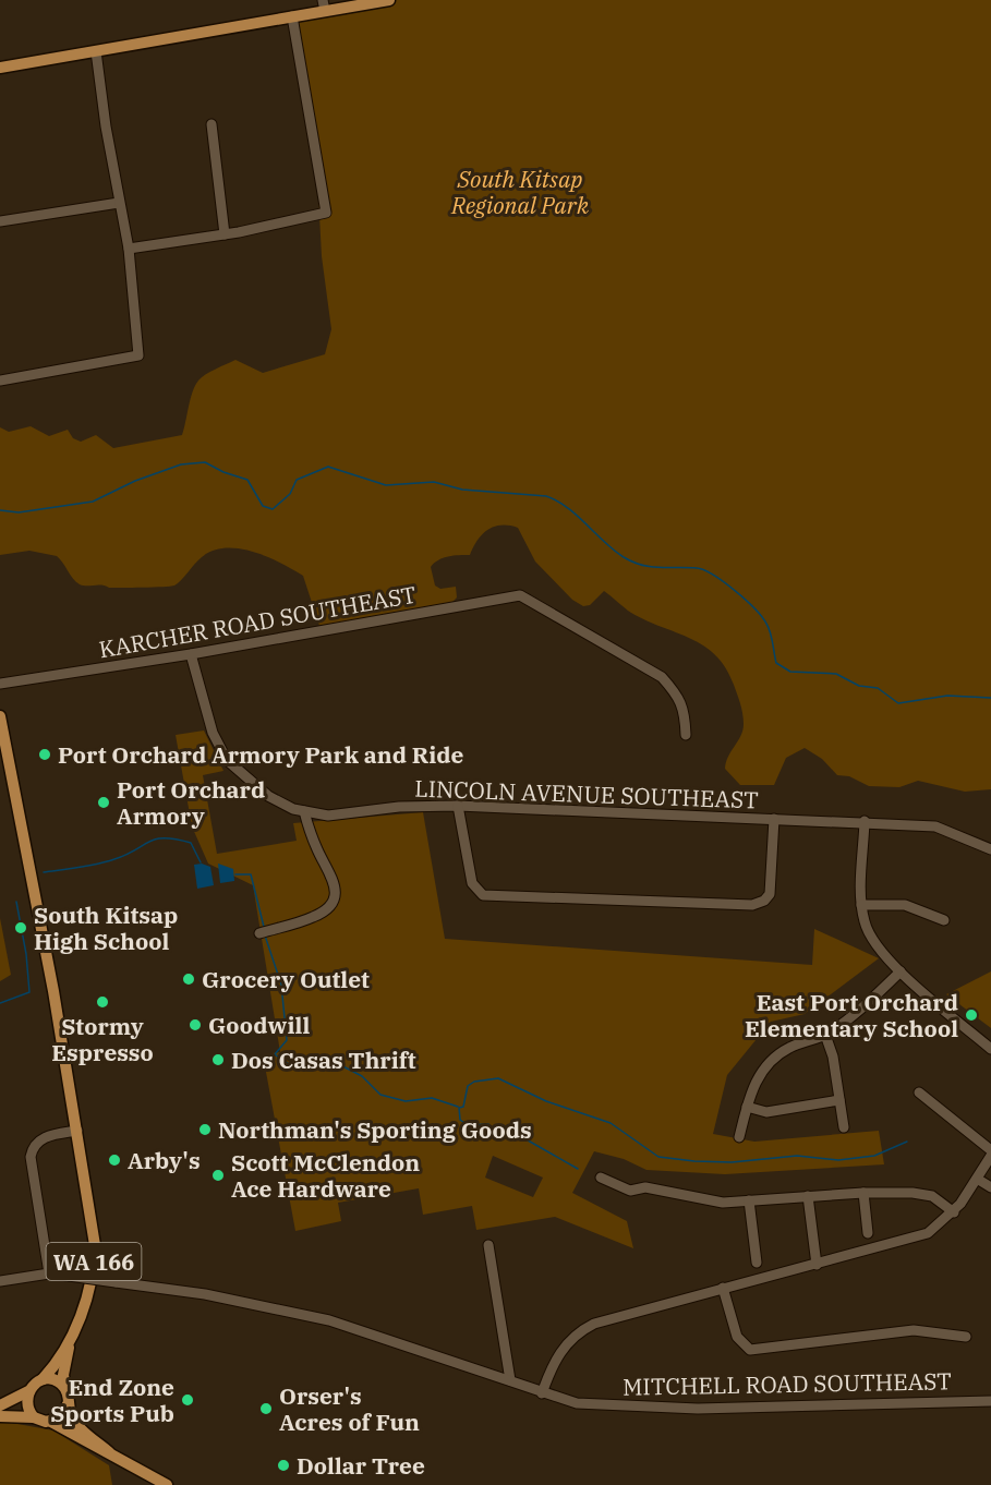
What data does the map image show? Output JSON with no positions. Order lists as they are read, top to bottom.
{
  "streets": {
    "main road": ["WA 166"],
    "street": ["KARCHER ROAD SOUTHEAST", "LINCOLN AVENUE SOUTHEAST", "MITCHELL ROAD SOUTHEAST"]
  },
  "crossings": [
    ["KARCHER ROAD SOUTHEAST", "LINCOLN AVENUE SOUTHEAST"]
  ],
  "parks": ["South Kitsap Regional Park"],
  "places": [
    "Port Orchard Armory Park and Ride",
    "Port Orchard Armory",
    "South Kitsap High School",
    "Grocery Outlet",
    "Stormy Espresso",
    "East Port Orchard Elementary School",
    "Goodwill",
    "Dos Casas Thrift",
    "Northman's Sporting Goods",
    "Arby's",
    "Scott McClendon Ace Hardware",
    "End Zone Sports Pub",
    "Orser's Acres of Fun",
    "Dollar Tree"
  ]
}
